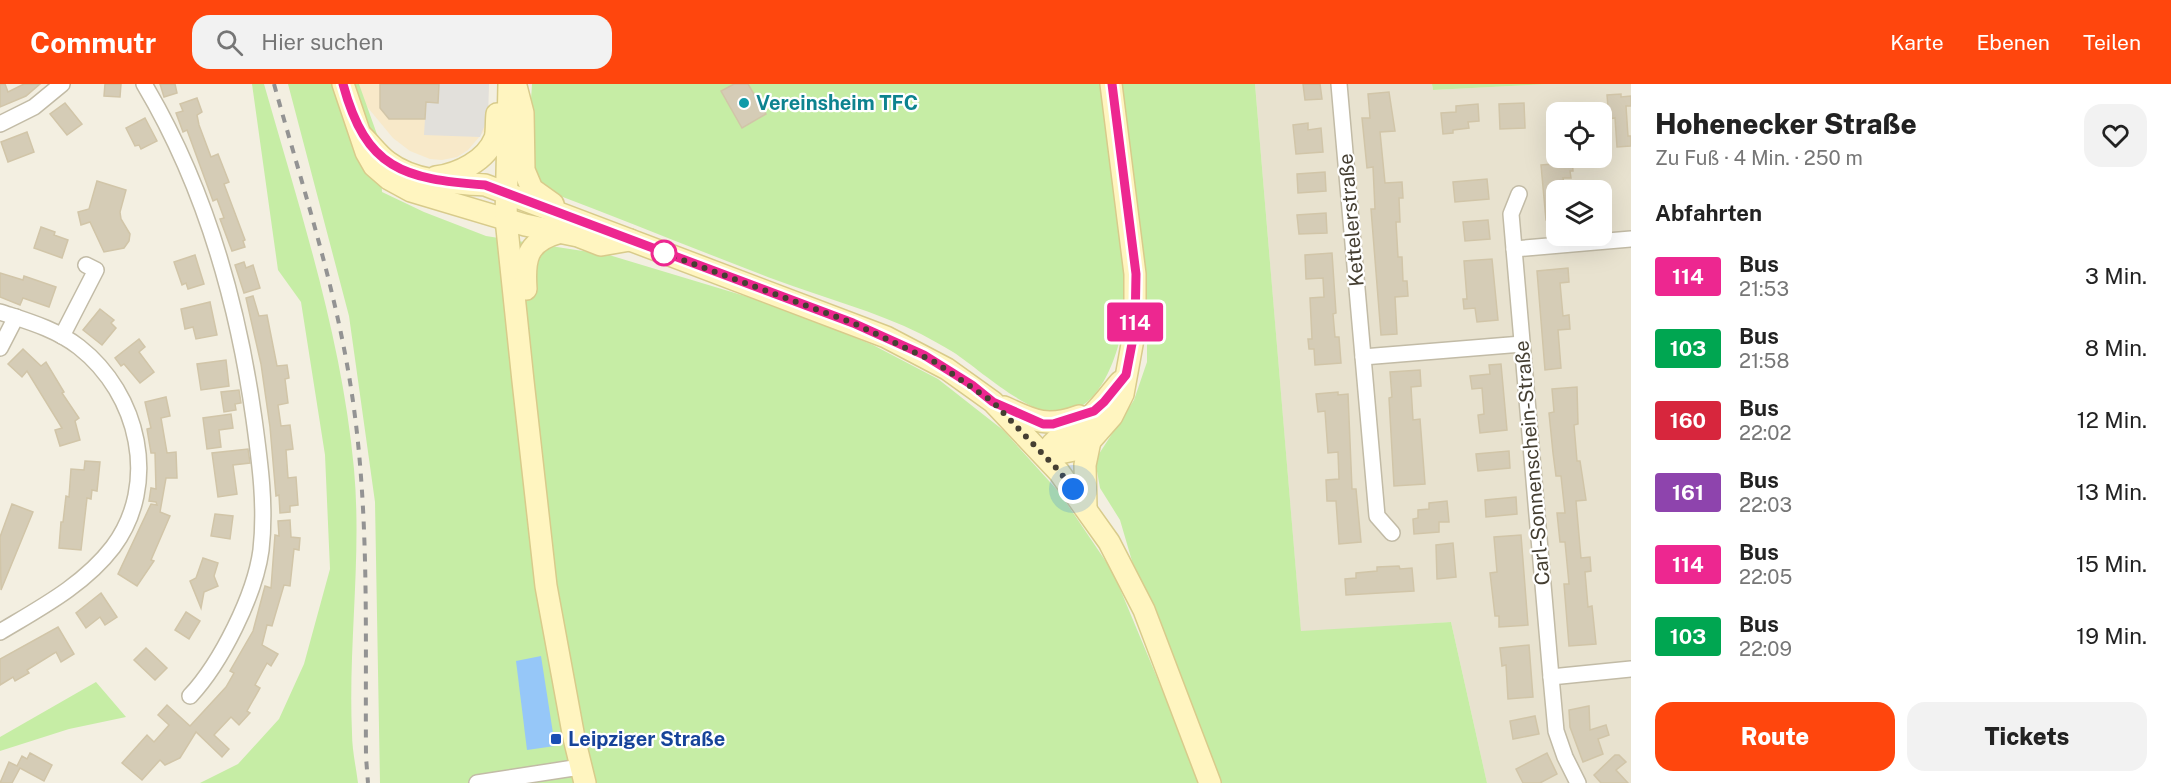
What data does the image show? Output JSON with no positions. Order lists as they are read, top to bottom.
{
  "streets": {
    "street": ["Kettelerstraße", "Carl-Sonnenschein-Straße"]
  },
  "places": {
    "other": ["Vereinsheim TFC"],
    "transit": ["Leipziger Straße"]
  },
  "lines": ["bus line 114"],
  "page": {
    "header": "Commutr",
    "search": "Hier suchen",
    "nav": ["Karte", "Ebenen", "Teilen"],
    "on_map": "114",
    "heading": [
      ["Hohenecker Straße", "Zu Fuß · 4 Min. · 250 m"],
      "Abfahrten"
    ],
    "list": [
      {
        "mark": "114",
        "name": "Bus",
        "note": "21:53",
        "value": "3 Min."
      },
      {
        "mark": "103",
        "name": "Bus",
        "note": "21:58",
        "value": "8 Min."
      },
      {
        "mark": "160",
        "name": "Bus",
        "note": "22:02",
        "value": "12 Min."
      },
      {
        "mark": "161",
        "name": "Bus",
        "note": "22:03",
        "value": "13 Min."
      },
      {
        "mark": "114",
        "name": "Bus",
        "note": "22:05",
        "value": "15 Min."
      },
      {
        "mark": "103",
        "name": "Bus",
        "note": "22:09",
        "value": "19 Min."
      }
    ],
    "buttons": ["Route", "Tickets"]
  }
}
